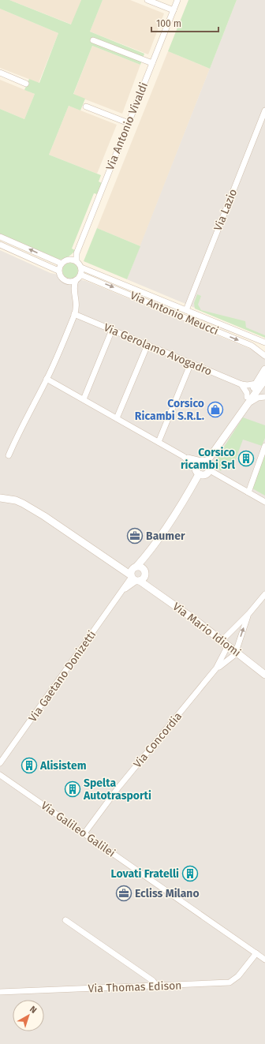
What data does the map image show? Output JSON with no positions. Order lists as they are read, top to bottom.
{
  "streets": {
    "street": [
      "Via Antonio Vivaldi",
      "Via Lazio",
      "Via Antonio Meucci",
      "Via Gerolamo Avogadro",
      "Via Mario Idiomi",
      "Via Gaetano Donizetti",
      "Via Concordia",
      "Via Galileo Galilei",
      "Via Thomas Edison"
    ]
  },
  "crossings": [
    ["Via Antonio Vivaldi", "Via Antonio Meucci"],
    ["Via Lazio", "Via Antonio Meucci"],
    ["Via Mario Idiomi", "Via Gaetano Donizetti"],
    ["Via Mario Idiomi", "Via Concordia"],
    ["Via Concordia", "Via Galileo Galilei"],
    ["Via Galileo Galilei", "Via Thomas Edison"]
  ],
  "places": {
    "shop": ["Corsico Ricambi S.R.L."],
    "building": [
      "Corsico ricambi Srl",
      "Alisistem",
      "Spelta Autotrasporti",
      "Lovati Fratelli"
    ],
    "office": ["Baumer", "Ecliss Milano"]
  },
  "scale_bar": "100 m",
  "north": "top right"
}
